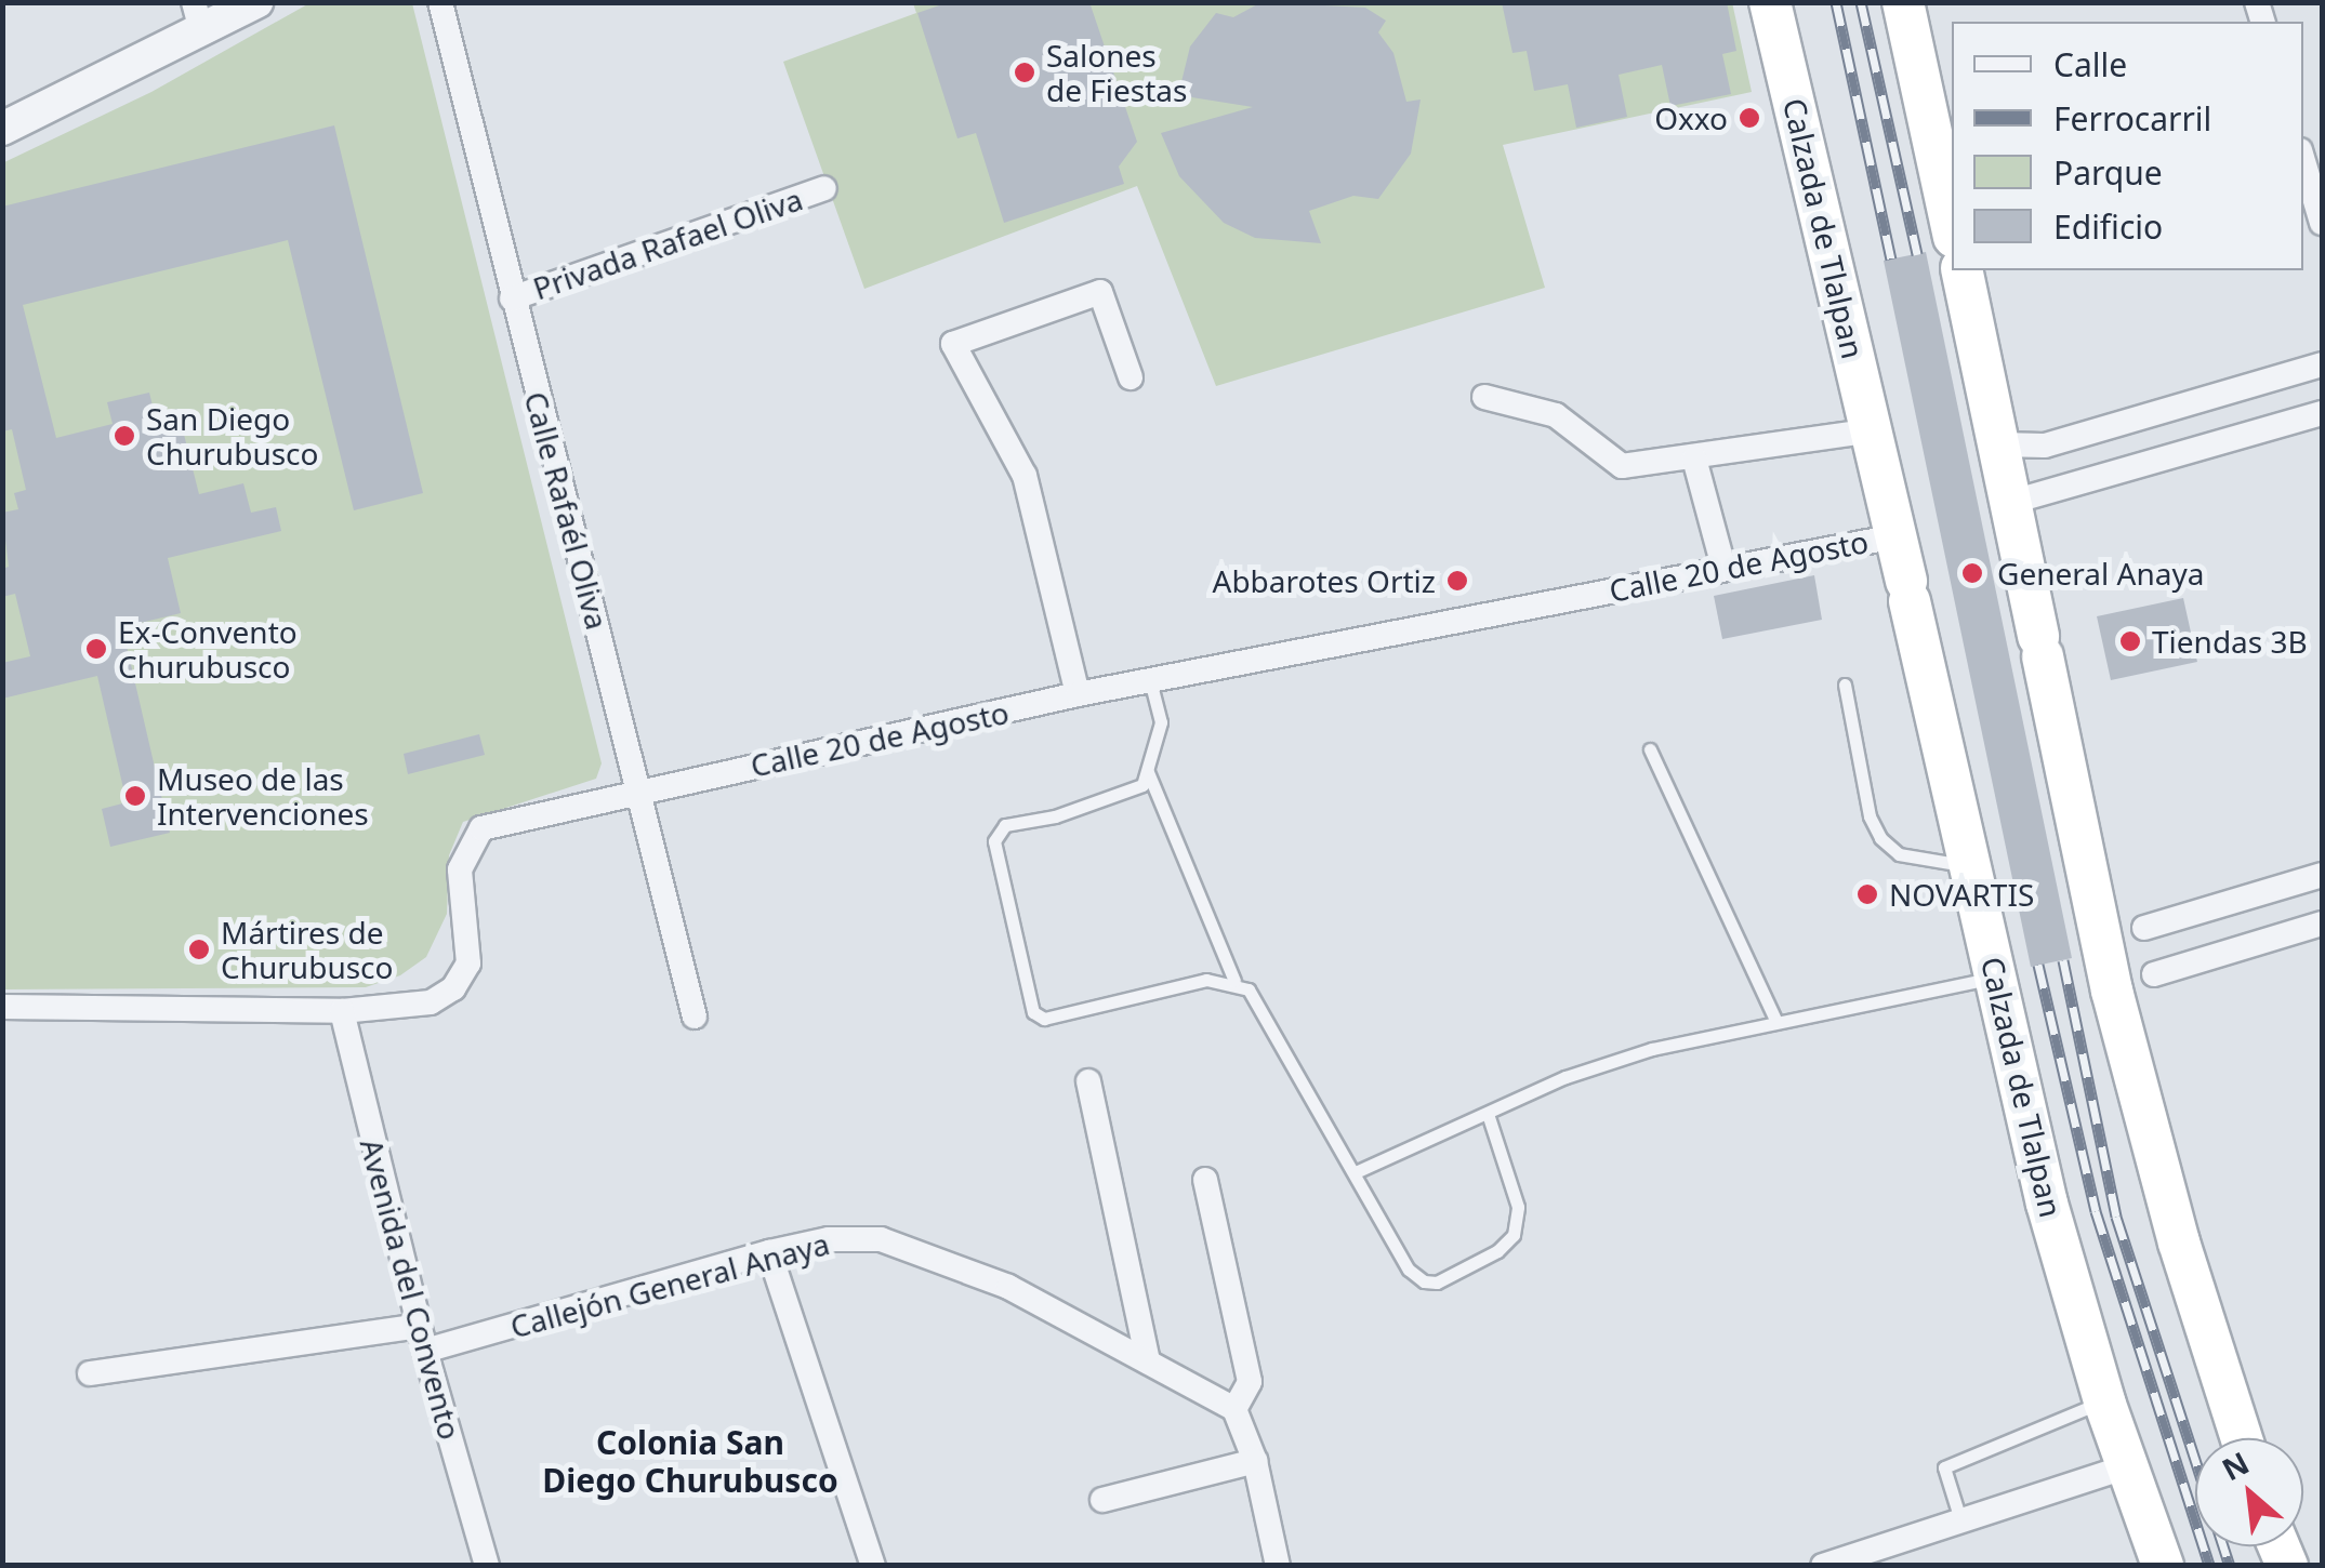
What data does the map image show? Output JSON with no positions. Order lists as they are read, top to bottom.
{
  "streets": {
    "highway": ["Calzada de Tlalpan"],
    "street": [
      "Privada Rafael Oliva",
      "Calle Rafaél Oliva",
      "Calle 20 de Agosto",
      "Callejón General Anaya",
      "Avenida del Convento"
    ]
  },
  "crossings": [
    ["Calzada de Tlalpan", "Calle 20 de Agosto"],
    ["Privada Rafael Oliva", "Calle Rafaél Oliva"],
    ["Calle Rafaél Oliva", "Calle 20 de Agosto"],
    ["Calle 20 de Agosto", "Avenida del Convento"],
    ["Callejón General Anaya", "Avenida del Convento"]
  ],
  "districts": ["Colonia San Diego Churubusco"],
  "places": [
    "Salones de Fiestas",
    "Oxxo",
    "San Diego Churubusco",
    "General Anaya",
    "Abbarotes Ortiz",
    "Tiendas 3B",
    "Ex-Convento Churubusco",
    "Museo de las Intervenciones",
    "NOVARTIS",
    "Mártires de Churubusco"
  ],
  "legend": [
    "Calle",
    "Ferrocarril",
    "Parque",
    "Edificio"
  ],
  "north": "top left"
}
